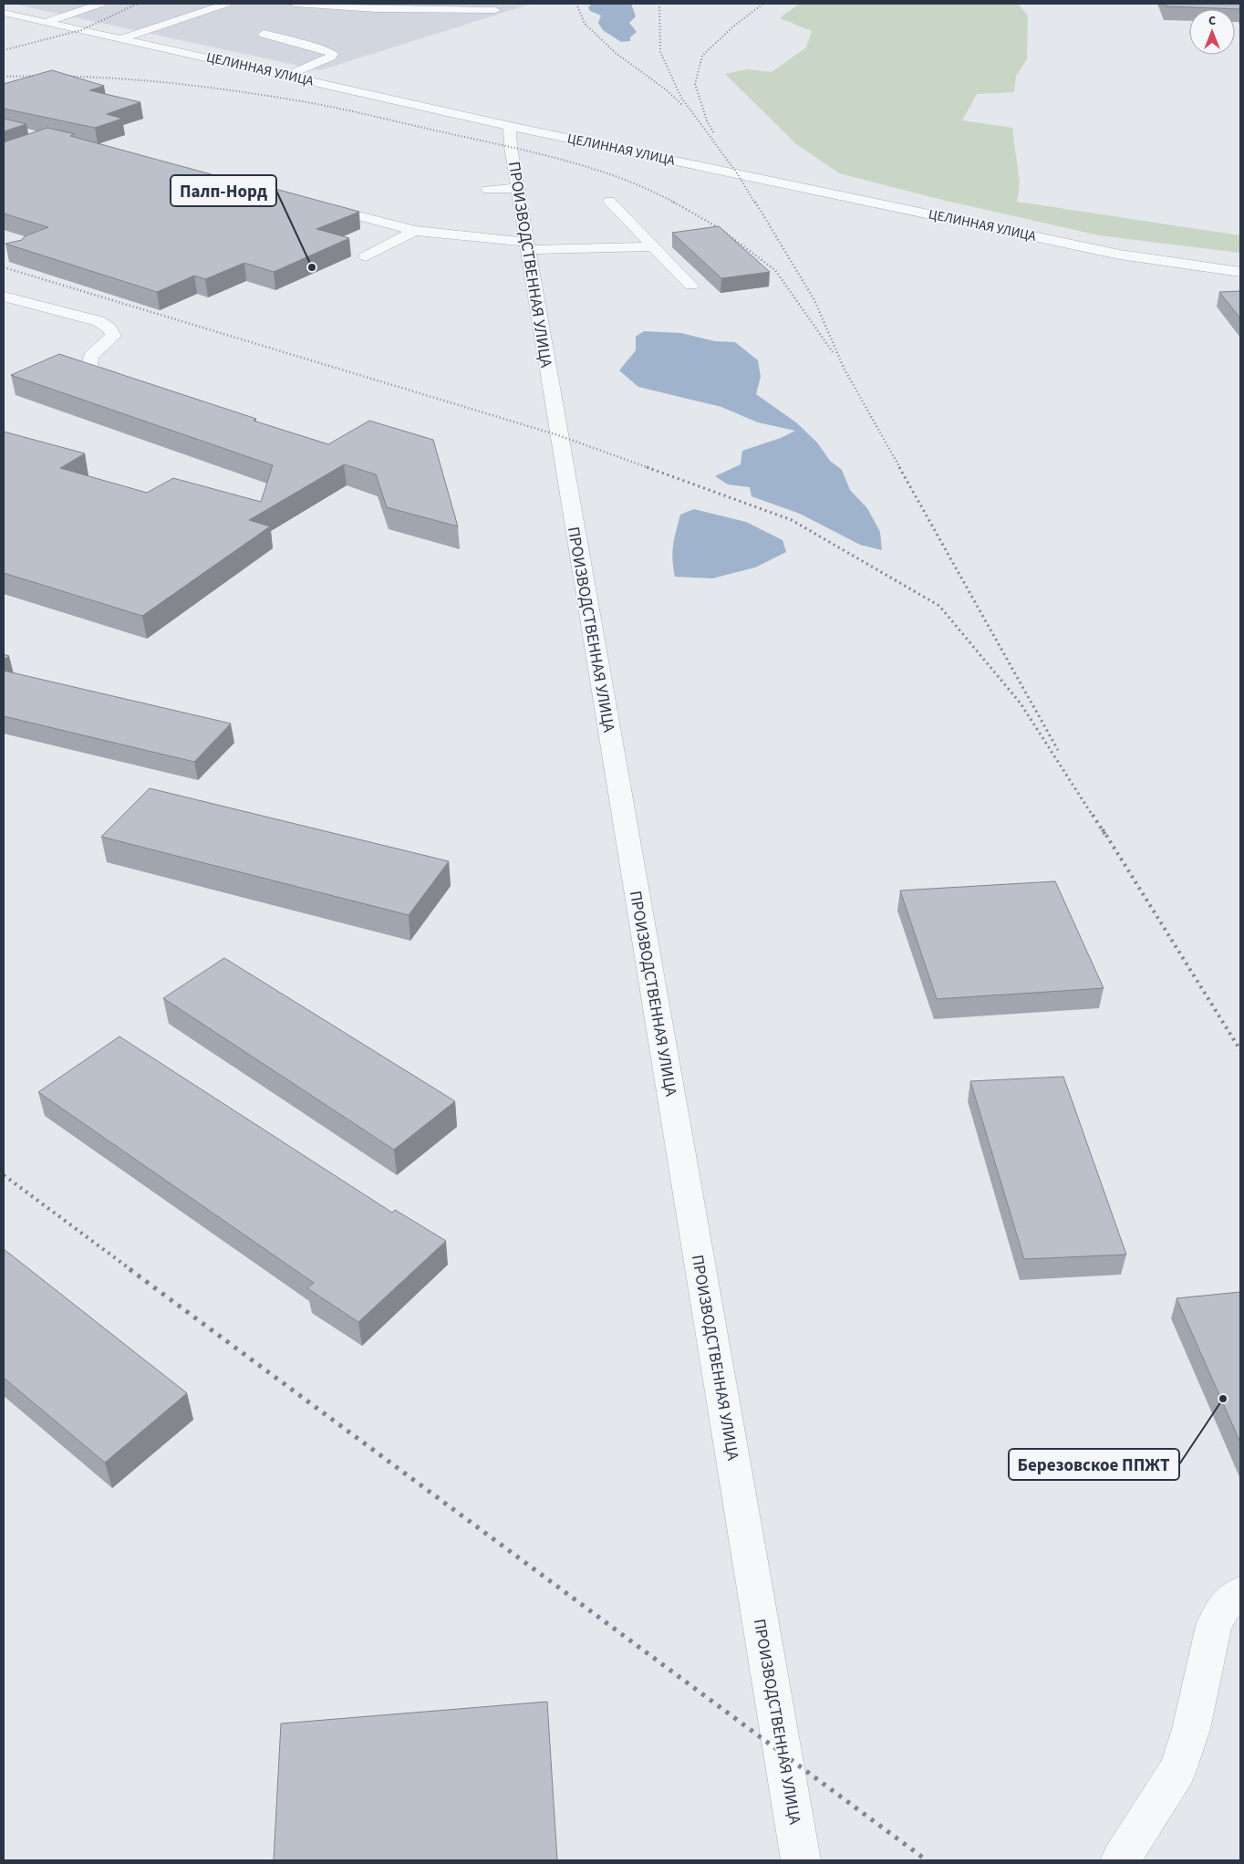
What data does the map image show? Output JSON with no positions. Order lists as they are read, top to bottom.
{
  "streets": {
    "street": ["ЦЕЛИННАЯ УЛИЦА", "ПРОИЗВОДСТВЕННАЯ УЛИЦА"]
  },
  "crossings": [
    ["ЦЕЛИННАЯ УЛИЦА", "ПРОИЗВОДСТВЕННАЯ УЛИЦА"]
  ],
  "places": ["Палп-Норд", "Березовское ППЖТ"],
  "north": "top"
}
